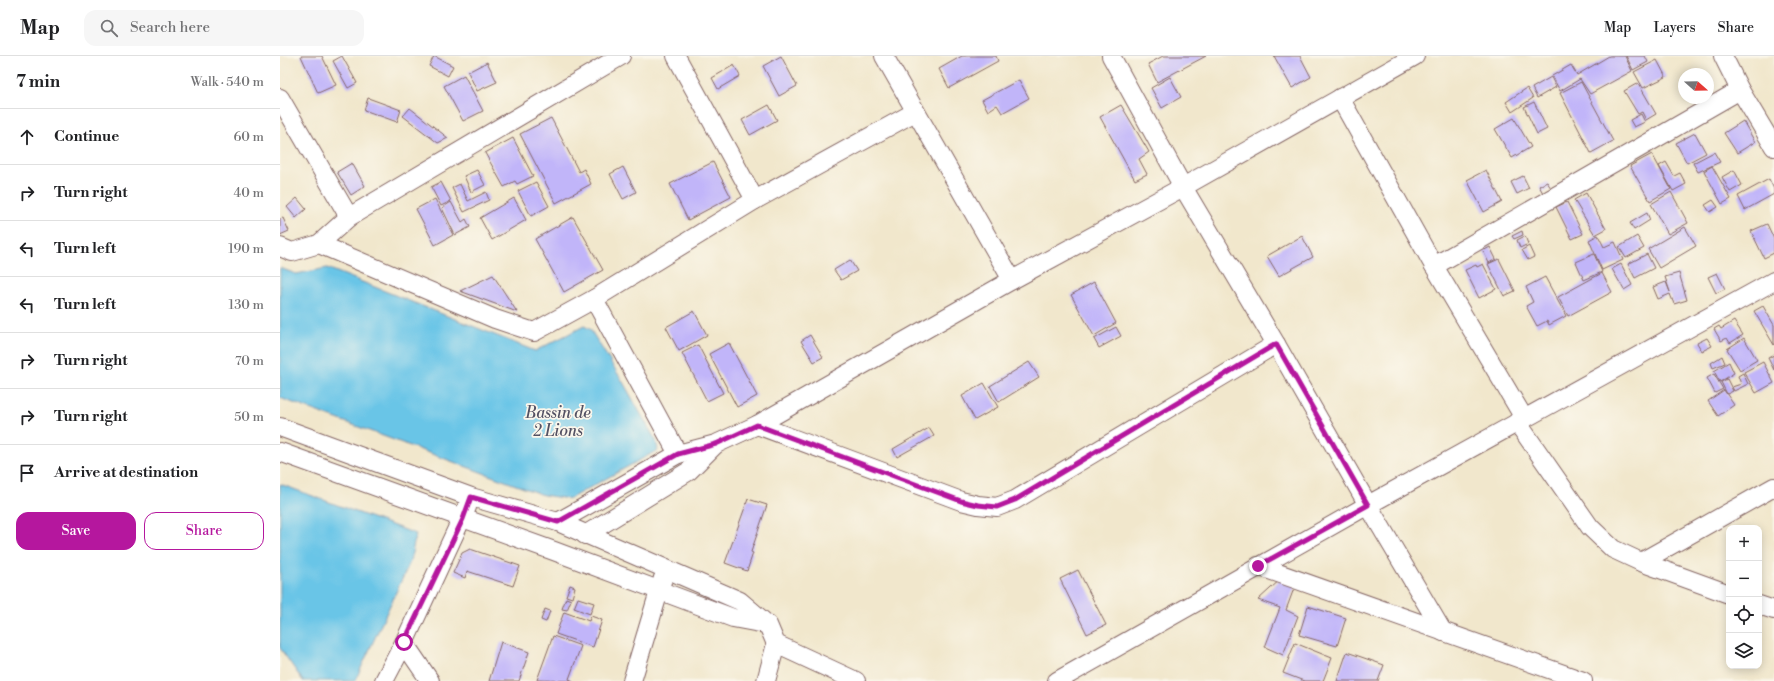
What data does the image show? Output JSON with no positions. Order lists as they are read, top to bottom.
{
  "water": ["Bassin de 2 Lions"],
  "north": "right",
  "page": {
    "header": "Map",
    "search": "Search here",
    "nav": ["Map", "Layers", "Share"],
    "heading": ["7 min", "Walk · 540 m"],
    "list": [
      ["Continue", "60 m"],
      ["Turn right", "40 m"],
      ["Turn left", "190 m"],
      ["Turn left", "130 m"],
      ["Turn right", "70 m"],
      ["Turn right", "50 m"],
      "Arrive at destination"
    ],
    "buttons": ["Save", "Share"],
    "map_buttons": ["+", "−"]
  }
}
